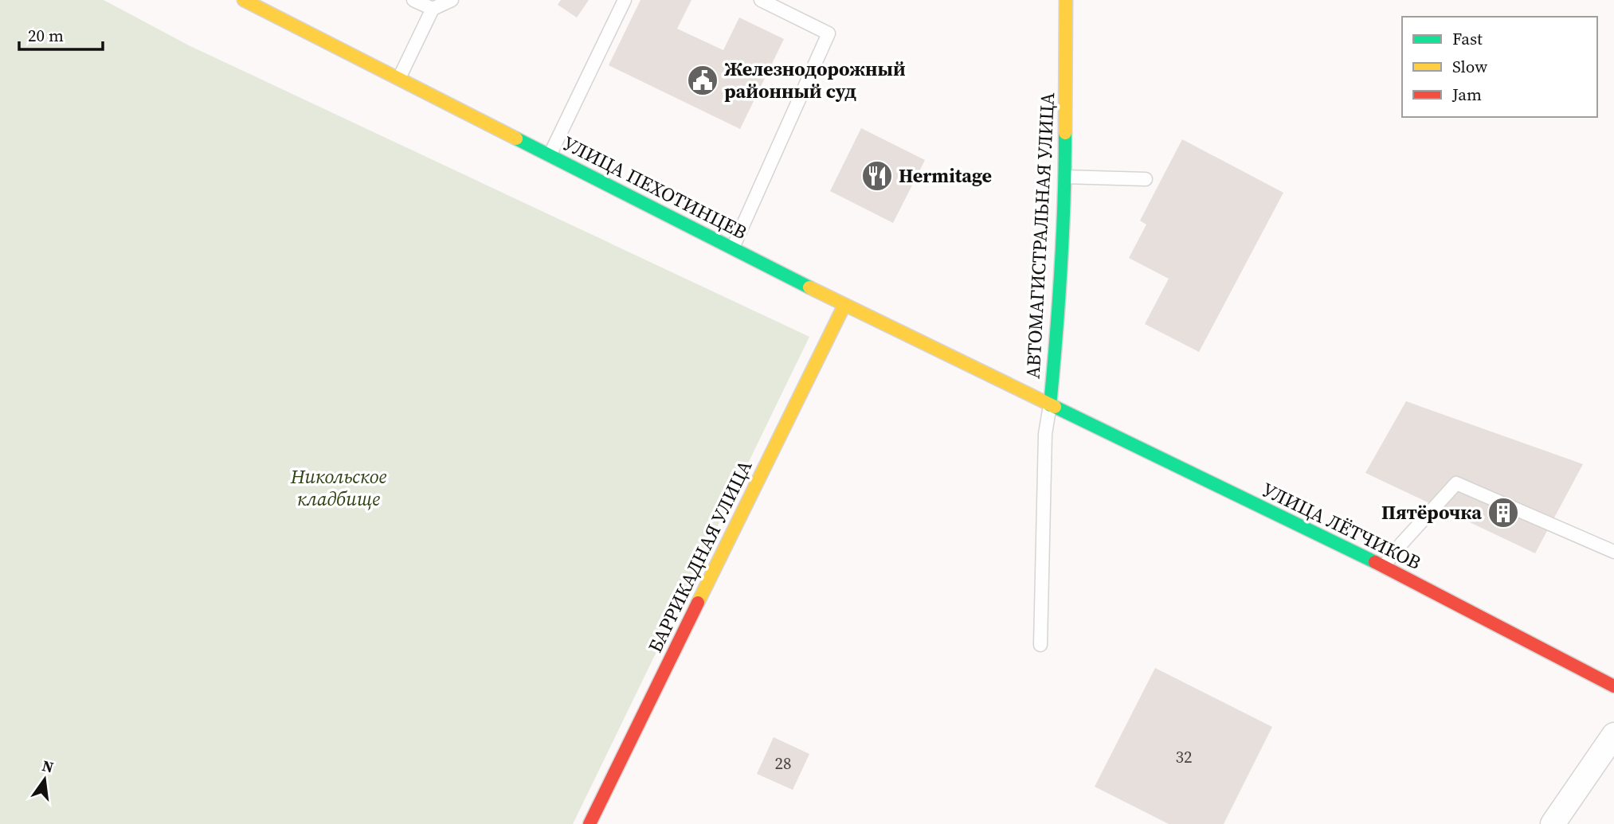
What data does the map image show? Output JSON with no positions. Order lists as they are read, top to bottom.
{
  "streets": {
    "main road": [
      "УЛИЦА ПЕХОТИНЦЕВ",
      "АВТОМАГИСТРАЛЬНАЯ УЛИЦА",
      "УЛИЦА ЛЁТЧИКОВ",
      "БАРРИКАДНАЯ УЛИЦА"
    ]
  },
  "crossings": [
    ["УЛИЦА ПЕХОТИНЦЕВ", "АВТОМАГИСТРАЛЬНАЯ УЛИЦА"],
    ["УЛИЦА ПЕХОТИНЦЕВ", "УЛИЦА ЛЁТЧИКОВ"],
    ["УЛИЦА ПЕХОТИНЦЕВ", "БАРРИКАДНАЯ УЛИЦА"],
    ["АВТОМАГИСТРАЛЬНАЯ УЛИЦА", "УЛИЦА ЛЁТЧИКОВ"]
  ],
  "parks": ["Никольское кладбище"],
  "places": {
    "public building": ["Железнодорожный районный суд"],
    "restaurant": ["Hermitage"],
    "building": ["Пятёрочка"]
  },
  "house_numbers": ["32", "28"],
  "legend": ["Fast", "Slow", "Jam"],
  "scale_bar": "20 m",
  "north": "top"
}
